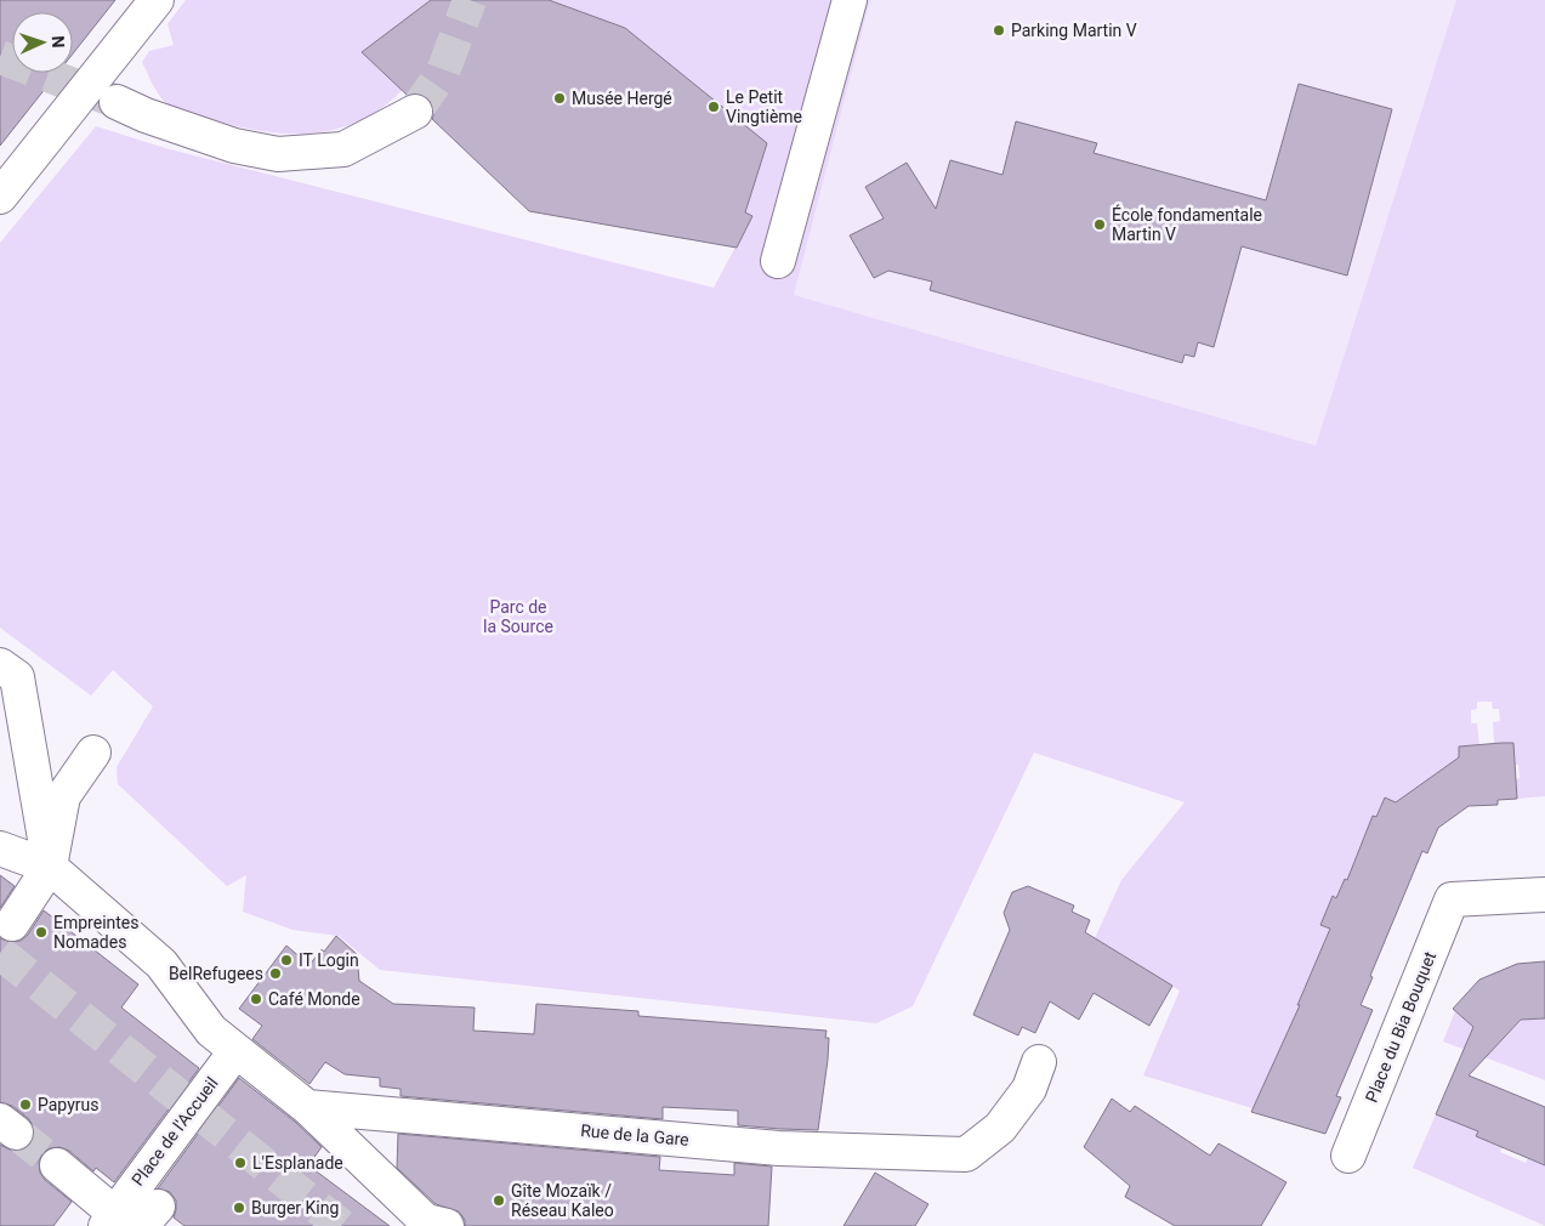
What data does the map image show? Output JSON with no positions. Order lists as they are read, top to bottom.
{
  "streets": {
    "street": ["Place du Bia Bouquet", "Place de l'Accueil", "Rue de la Gare"]
  },
  "parks": ["Parc de la Source"],
  "places": [
    "Parking Martin V",
    "Musée Hergé",
    "Le Petit Vingtième",
    "École fondamentale Martin V",
    "Empreintes Nomades",
    "IT Login",
    "BelRefugees",
    "Café Monde",
    "Papyrus",
    "L'Esplanade",
    "Gîte Mozaïk / Réseau Kaleo",
    "Burger King"
  ],
  "north": "right"
}
